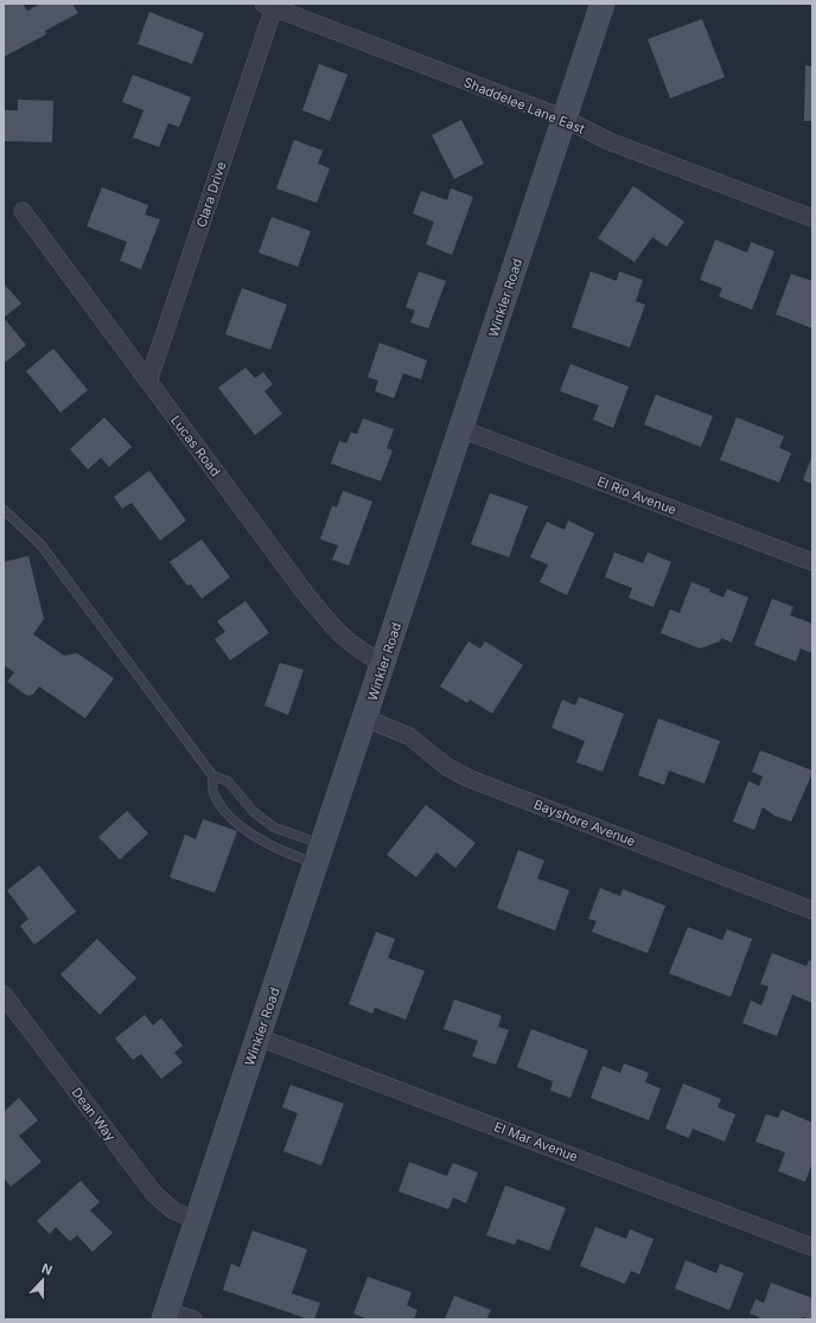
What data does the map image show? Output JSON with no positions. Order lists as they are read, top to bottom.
{
  "streets": {
    "street": [
      "Shaddelee Lane East",
      "Clara Drive",
      "Winkler Road",
      "Lucas Road",
      "El Rio Avenue",
      "Bayshore Avenue",
      "Dean Way",
      "El Mar Avenue"
    ]
  },
  "crossings": [
    ["Shaddelee Lane East", "Clara Drive"],
    ["Shaddelee Lane East", "Winkler Road"],
    ["Clara Drive", "Lucas Road"],
    ["Winkler Road", "Lucas Road"],
    ["Winkler Road", "El Rio Avenue"],
    ["Winkler Road", "Bayshore Avenue"],
    ["Winkler Road", "Dean Way"],
    ["Winkler Road", "El Mar Avenue"]
  ],
  "north": "top"
}
